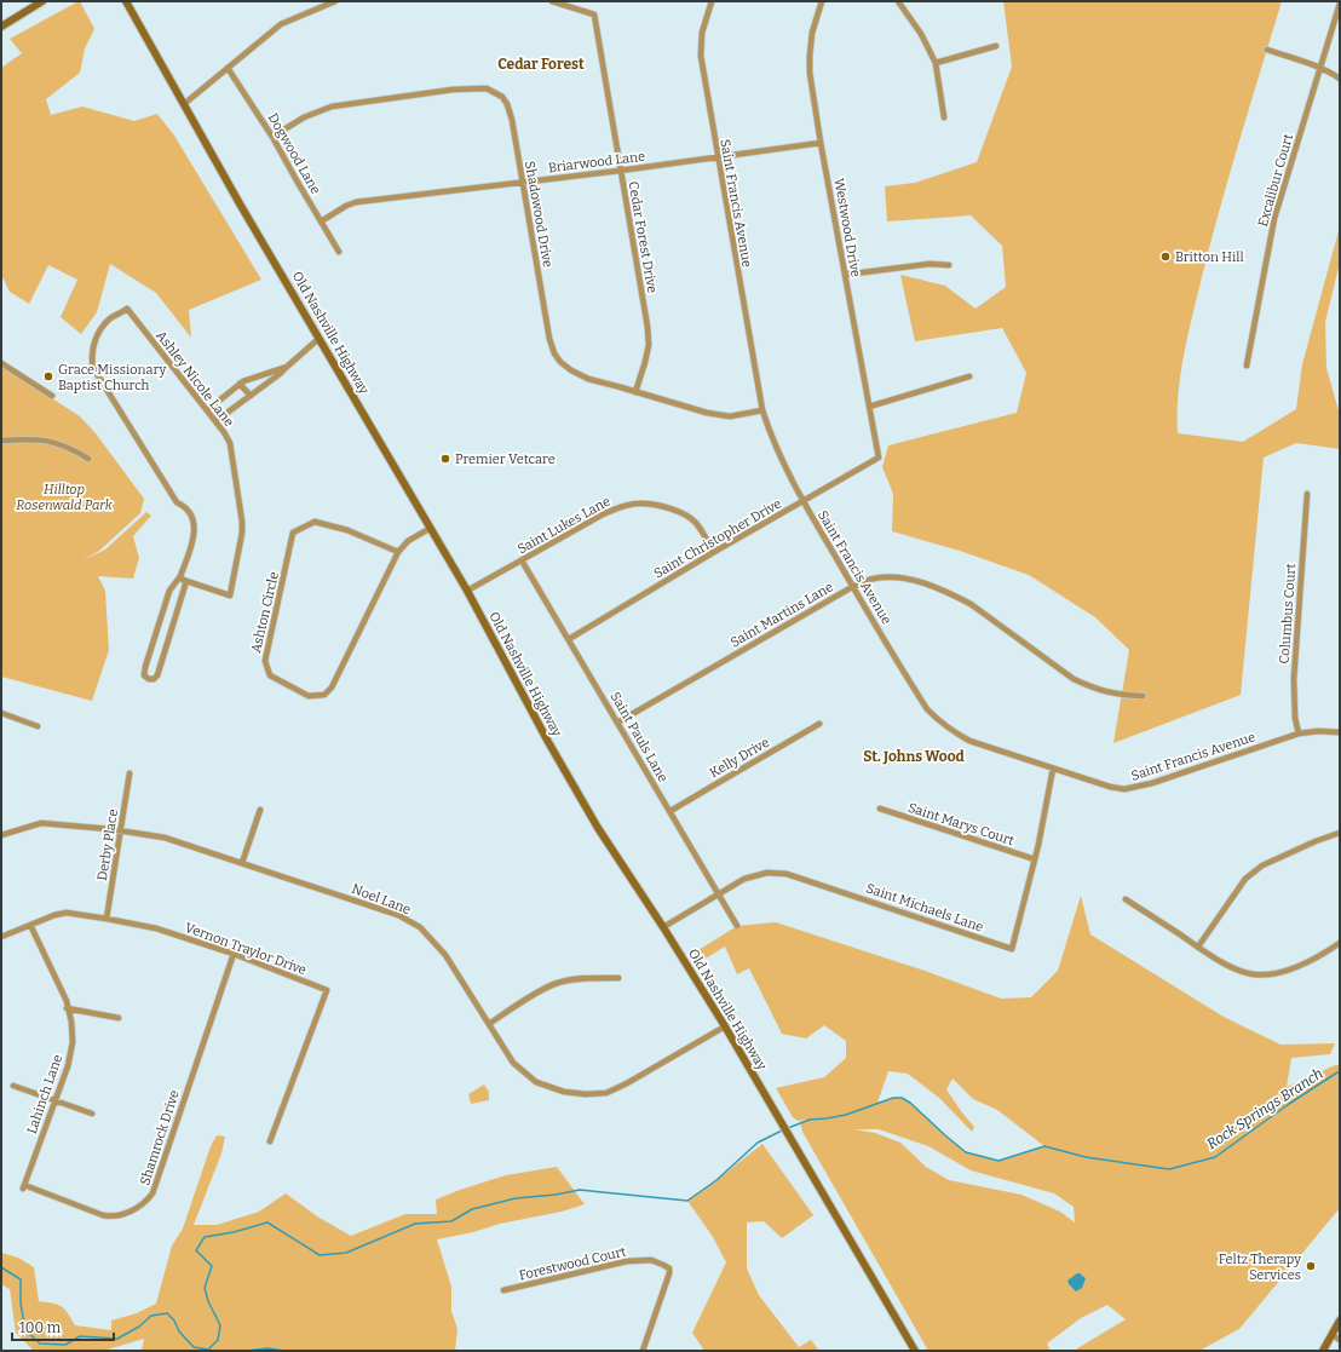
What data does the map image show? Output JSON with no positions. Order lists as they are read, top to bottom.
{
  "streets": {
    "main road": ["Old Nashville Highway"],
    "street": [
      "Dogwood Lane",
      "Briarwood Lane",
      "Excalibur Court",
      "Saint Francis Avenue",
      "Shadowood Drive",
      "Westwood Drive",
      "Cedar Forest Drive",
      "Ashley Nicole Lane",
      "Saint Lukes Lane",
      "Saint Christopher Drive",
      "Ashton Circle",
      "Columbus Court",
      "Saint Martins Lane",
      "Saint Pauls Lane",
      "Kelly Drive",
      "Saint Marys Court",
      "Derby Place",
      "Noel Lane",
      "Saint Michaels Lane",
      "Vernon Traylor Drive",
      "Lahinch Lane",
      "Shamrock Drive",
      "Forestwood Court"
    ]
  },
  "crossings": [
    ["Dogwood Lane", "Briarwood Lane"],
    ["Dogwood Lane", "Shadowood Drive"],
    ["Briarwood Lane", "Saint Francis Avenue"],
    ["Briarwood Lane", "Shadowood Drive"],
    ["Briarwood Lane", "Westwood Drive"],
    ["Briarwood Lane", "Cedar Forest Drive"],
    ["Saint Francis Avenue", "Shadowood Drive"],
    ["Saint Francis Avenue", "Saint Christopher Drive"],
    ["Saint Francis Avenue", "Columbus Court"],
    ["Saint Francis Avenue", "Saint Martins Lane"],
    ["Saint Francis Avenue", "Saint Michaels Lane"],
    ["Shadowood Drive", "Cedar Forest Drive"],
    ["Westwood Drive", "Saint Christopher Drive"],
    ["Old Nashville Highway", "Saint Lukes Lane"],
    ["Old Nashville Highway", "Ashton Circle"],
    ["Old Nashville Highway", "Noel Lane"],
    ["Old Nashville Highway", "Saint Michaels Lane"],
    ["Saint Lukes Lane", "Saint Christopher Drive"],
    ["Saint Lukes Lane", "Saint Pauls Lane"],
    ["Saint Christopher Drive", "Saint Pauls Lane"],
    ["Saint Martins Lane", "Saint Pauls Lane"],
    ["Saint Pauls Lane", "Kelly Drive"],
    ["Saint Pauls Lane", "Saint Michaels Lane"],
    ["Saint Marys Court", "Saint Michaels Lane"],
    ["Derby Place", "Noel Lane"],
    ["Derby Place", "Vernon Traylor Drive"],
    ["Vernon Traylor Drive", "Lahinch Lane"],
    ["Vernon Traylor Drive", "Shamrock Drive"],
    ["Lahinch Lane", "Shamrock Drive"]
  ],
  "districts": ["Cedar Forest", "St. Johns Wood"],
  "water": ["Rock Springs Branch"],
  "parks": ["Hilltop Rosenwald Park"],
  "places": [
    "Britton Hill",
    "Grace Missionary Baptist Church",
    "Premier Vetcare",
    "Feltz Therapy Services"
  ],
  "scale_bar": "100 m"
}
